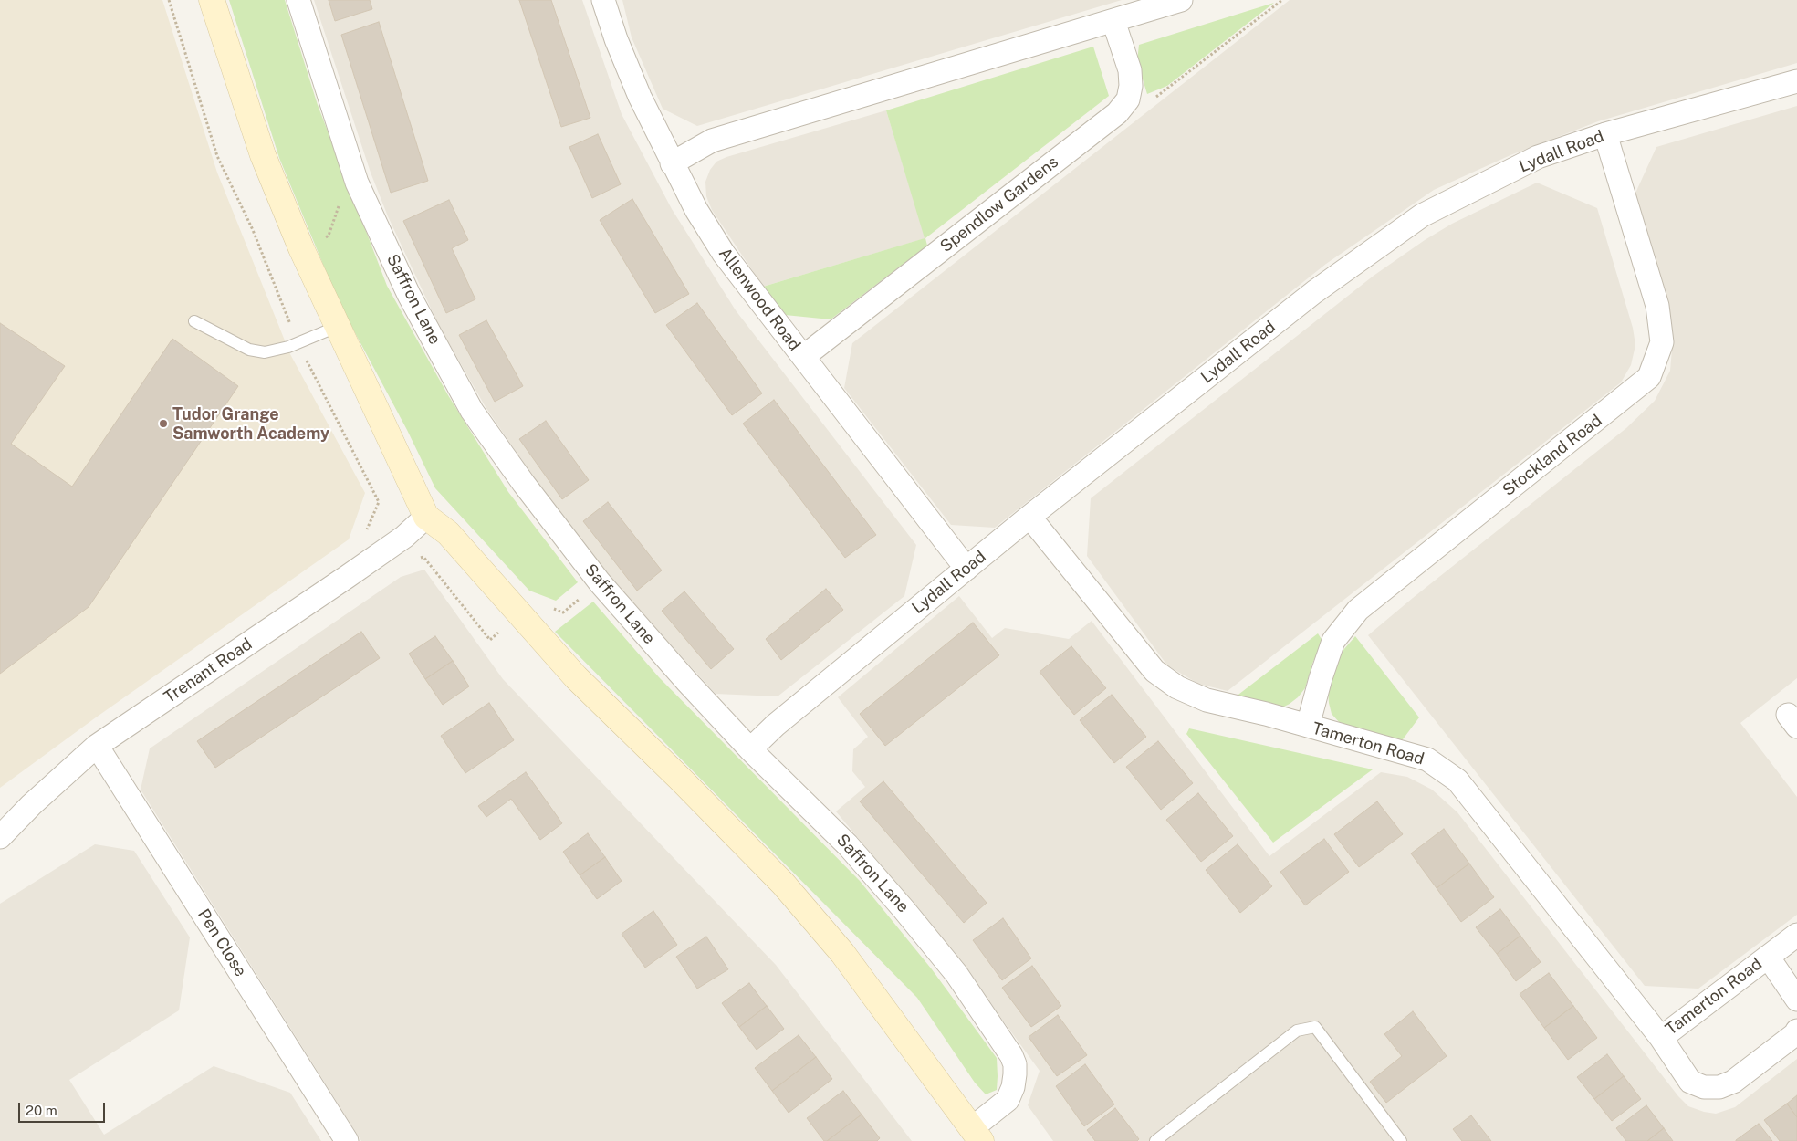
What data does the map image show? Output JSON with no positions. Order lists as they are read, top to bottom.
{
  "streets": {
    "main road": ["Saffron Lane"],
    "street": [
      "Lydall Road",
      "Spendlow Gardens",
      "Allenwood Road",
      "Stockland Road",
      "Trenant Road",
      "Tamerton Road",
      "Pen Close"
    ]
  },
  "crossings": [
    ["Lydall Road", "Saffron Lane"],
    ["Lydall Road", "Allenwood Road"],
    ["Lydall Road", "Stockland Road"],
    ["Lydall Road", "Tamerton Road"],
    ["Spendlow Gardens", "Allenwood Road"],
    ["Saffron Lane", "Trenant Road"],
    ["Stockland Road", "Tamerton Road"],
    ["Trenant Road", "Pen Close"]
  ],
  "places": ["Tudor Grange Samworth Academy"],
  "scale_bar": "20 m"
}
